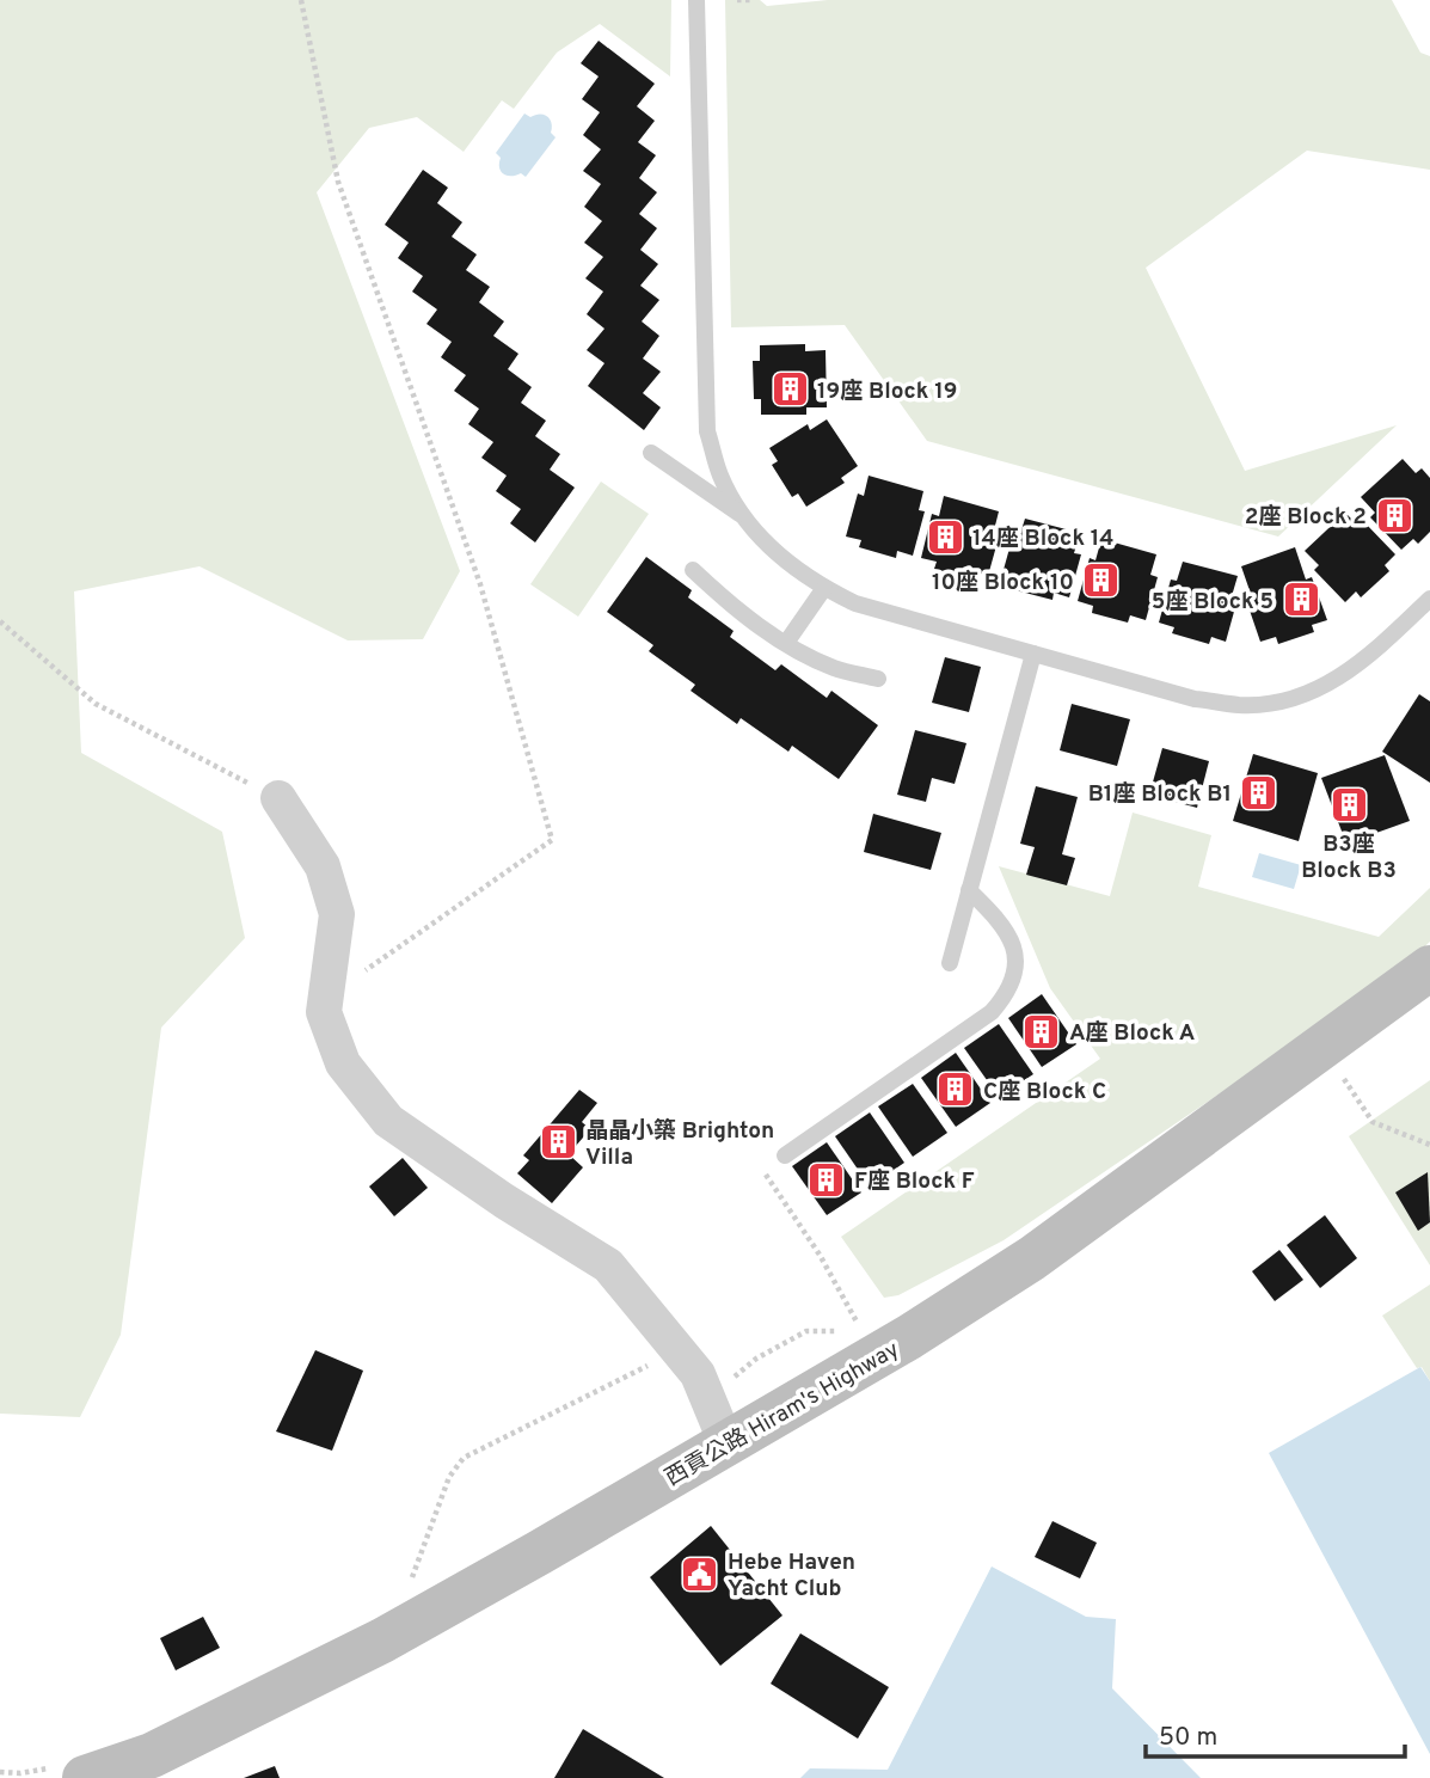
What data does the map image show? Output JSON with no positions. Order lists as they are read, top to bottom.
{
  "streets": {
    "main road": ["西貢公路 Hiram's Highway"]
  },
  "places": {
    "building": [
      "19座 Block 19",
      "2座 Block 2",
      "14座 Block 14",
      "10座 Block 10",
      "5座 Block 5",
      "B1座 Block B1",
      "B3座 Block B3",
      "A座 Block A",
      "C座 Block C",
      "晶晶小築 Brighton Villa",
      "F座 Block F"
    ],
    "public building": ["Hebe Haven Yacht Club"]
  },
  "scale_bar": "50 m"
}
